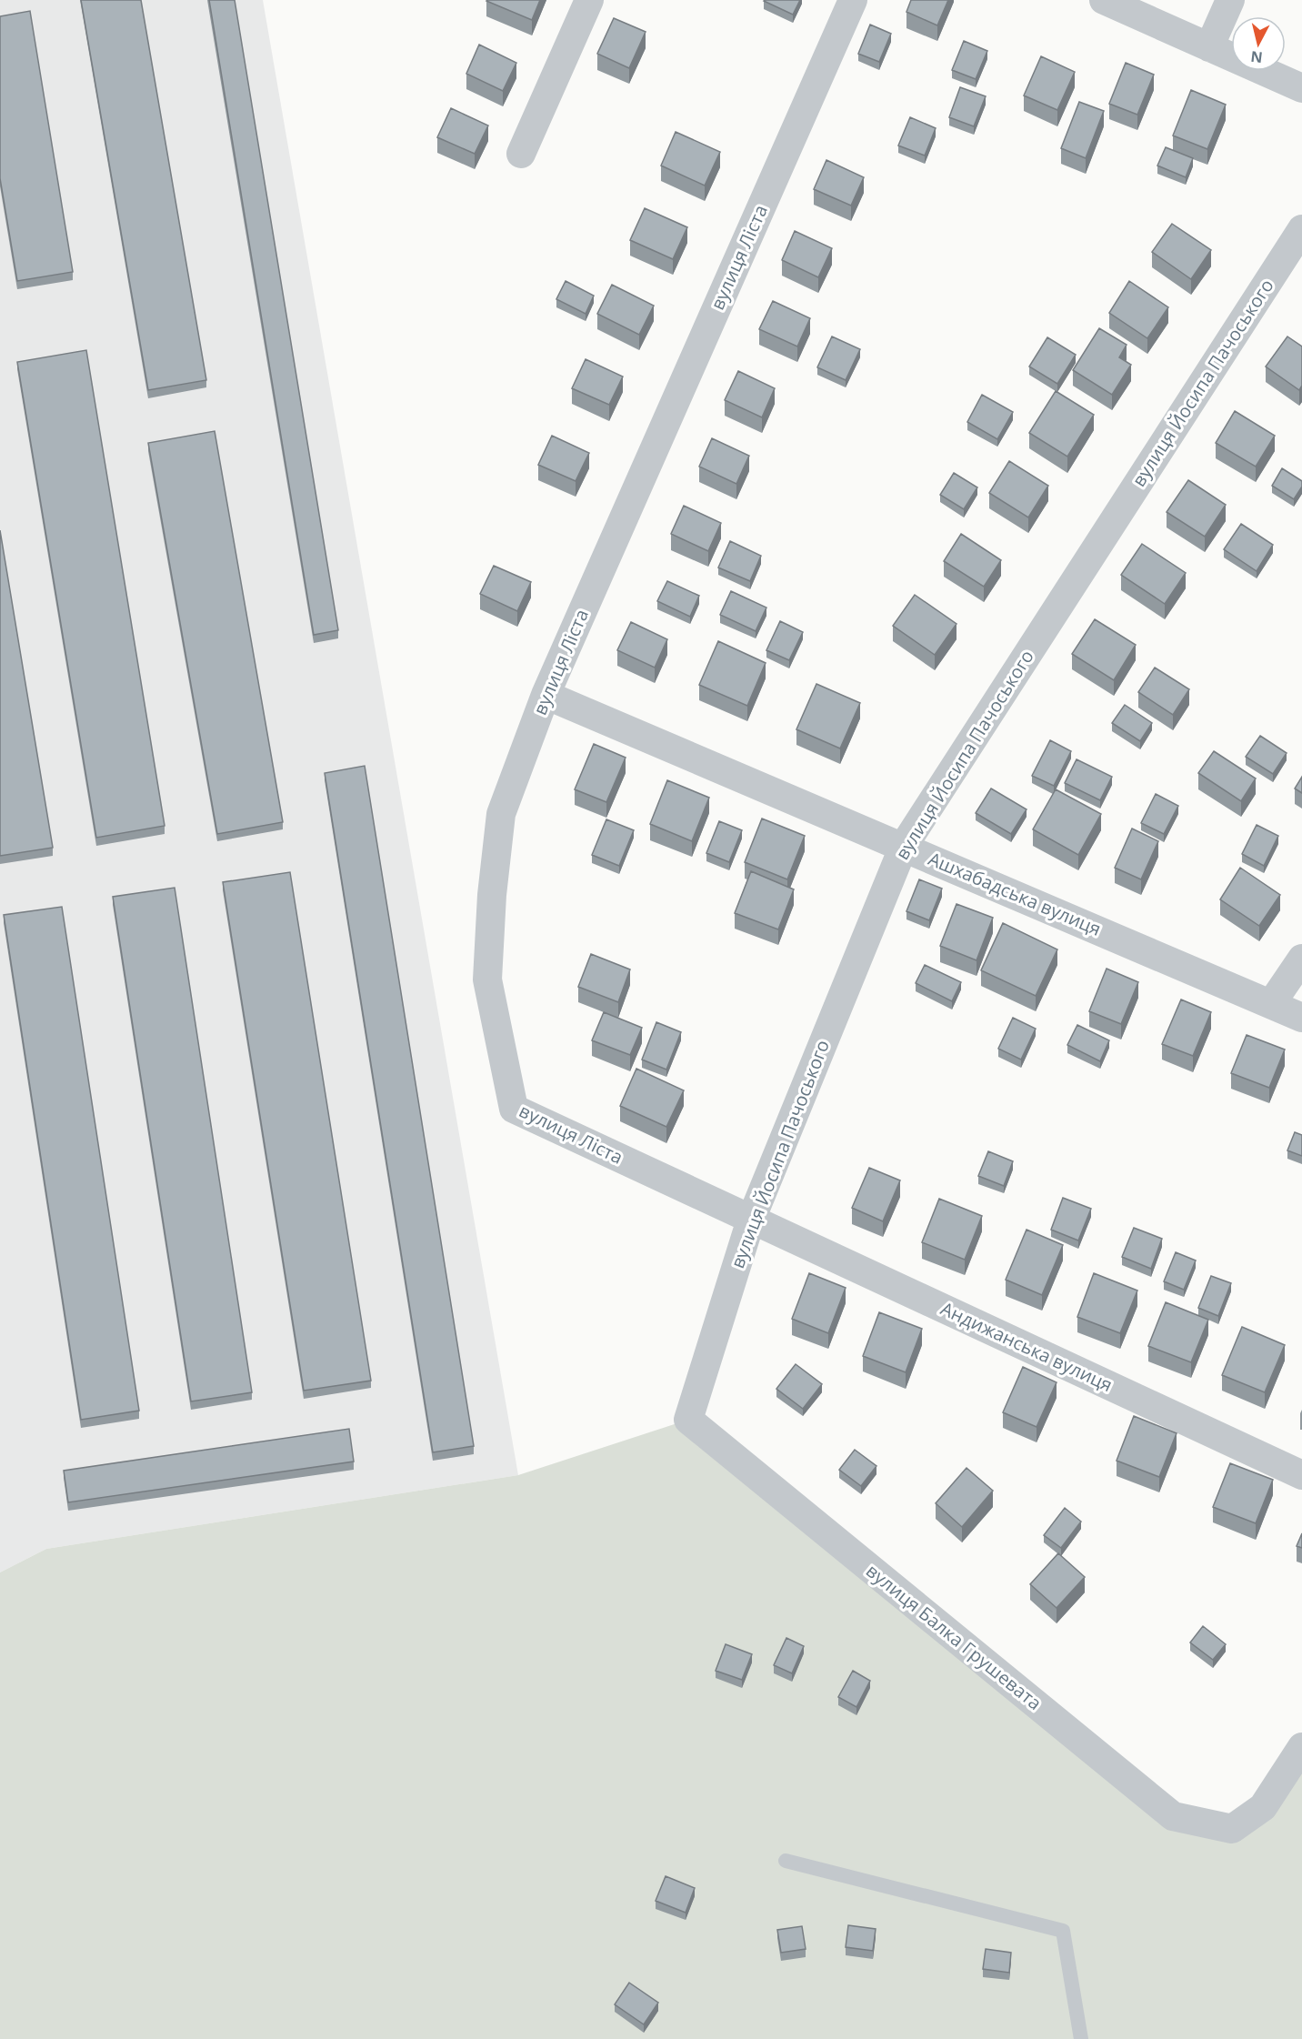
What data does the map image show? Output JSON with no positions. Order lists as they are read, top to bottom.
{
  "streets": {
    "street": [
      "вулиця Ліста",
      "вулиця Йосипа Пачоського",
      "Ашхабадська вулиця",
      "Андижанська вулиця",
      "вулиця Балка Грушевата"
    ]
  },
  "crossings": [
    ["вулиця Ліста", "вулиця Йосипа Пачоського"],
    ["вулиця Ліста", "Ашхабадська вулиця"],
    ["вулиця Ліста", "Андижанська вулиця"],
    ["вулиця Йосипа Пачоського", "Ашхабадська вулиця"],
    ["вулиця Йосипа Пачоського", "Андижанська вулиця"],
    ["вулиця Йосипа Пачоського", "вулиця Балка Грушевата"]
  ],
  "north": "bottom"
}
